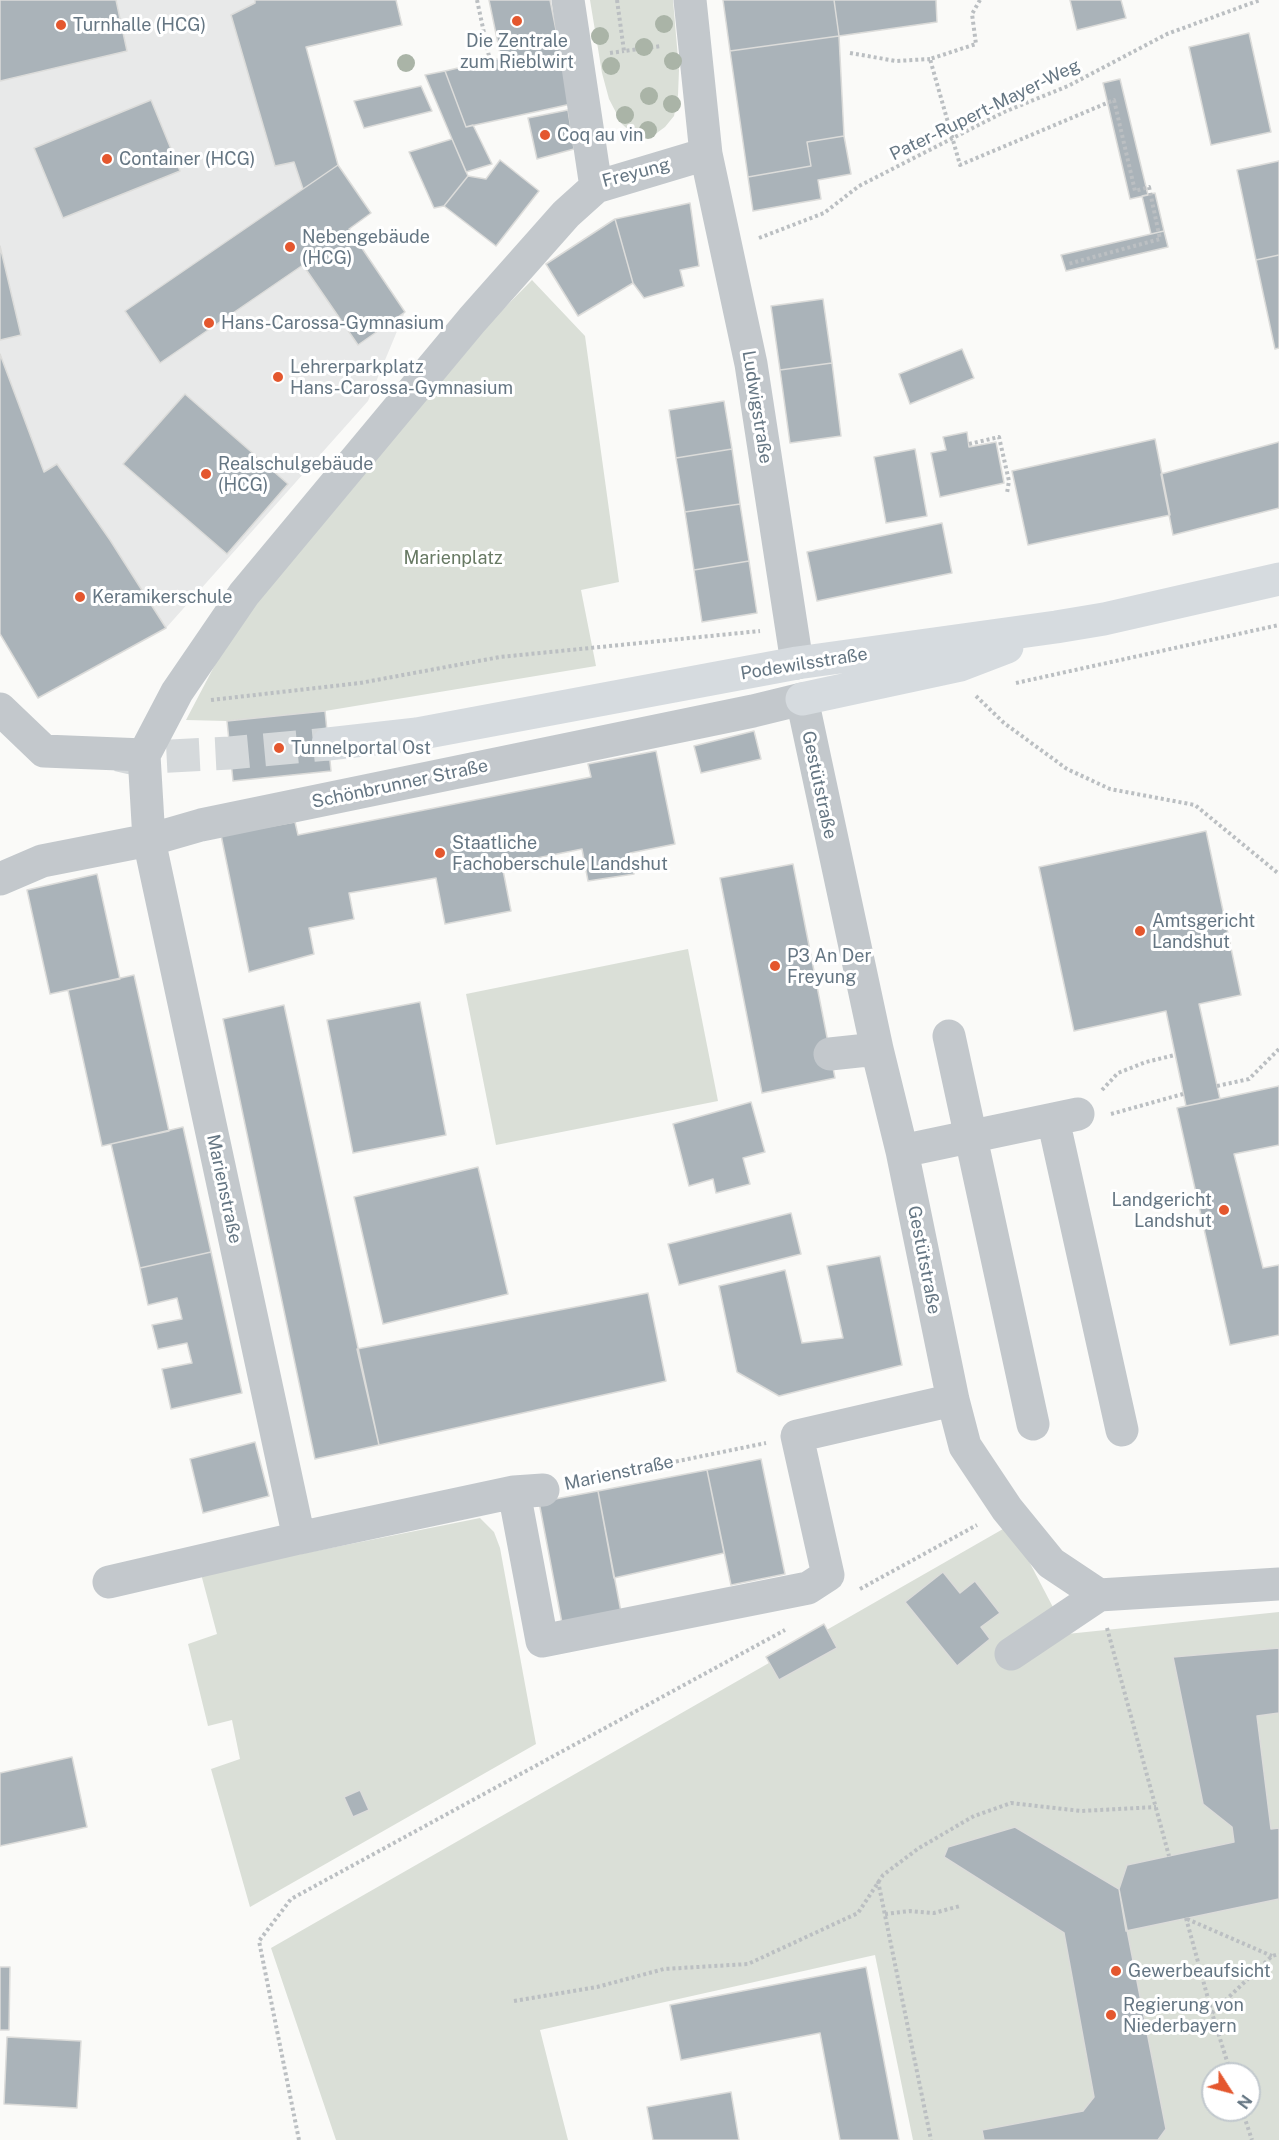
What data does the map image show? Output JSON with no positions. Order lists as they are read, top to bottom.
{
  "streets": {
    "main road": ["Podewilsstraße"],
    "street": [
      "Freyung",
      "Ludwigstraße",
      "Schönbrunner Straße",
      "Gestütstraße",
      "Marienstraße"
    ],
    "path": ["Pater-Rupert-Mayer-Weg"]
  },
  "crossings": [
    ["Pater-Rupert-Mayer-Weg", "Ludwigstraße"],
    ["Freyung", "Ludwigstraße"],
    ["Ludwigstraße", "Podewilsstraße"],
    ["Schönbrunner Straße", "Gestütstraße"],
    ["Schönbrunner Straße", "Marienstraße"]
  ],
  "parks": ["Marienplatz"],
  "places": [
    "Die Zentrale zum Rieblwirt",
    "Turnhalle (HCG)",
    "Coq au vin",
    "Container (HCG)",
    "Nebengebäude (HCG)",
    "Hans-Carossa-Gymnasium",
    "Lehrerparkplatz Hans-Carossa-Gymnasium",
    "Realschulgebäude (HCG)",
    "Keramikerschule",
    "Tunnelportal Ost",
    "Staatliche Fachoberschule Landshut",
    "Amtsgericht Landshut",
    "P3 An Der Freyung",
    "Landgericht Landshut",
    "Gewerbeaufsicht",
    "Regierung von Niederbayern"
  ],
  "north": "bottom right"
}
